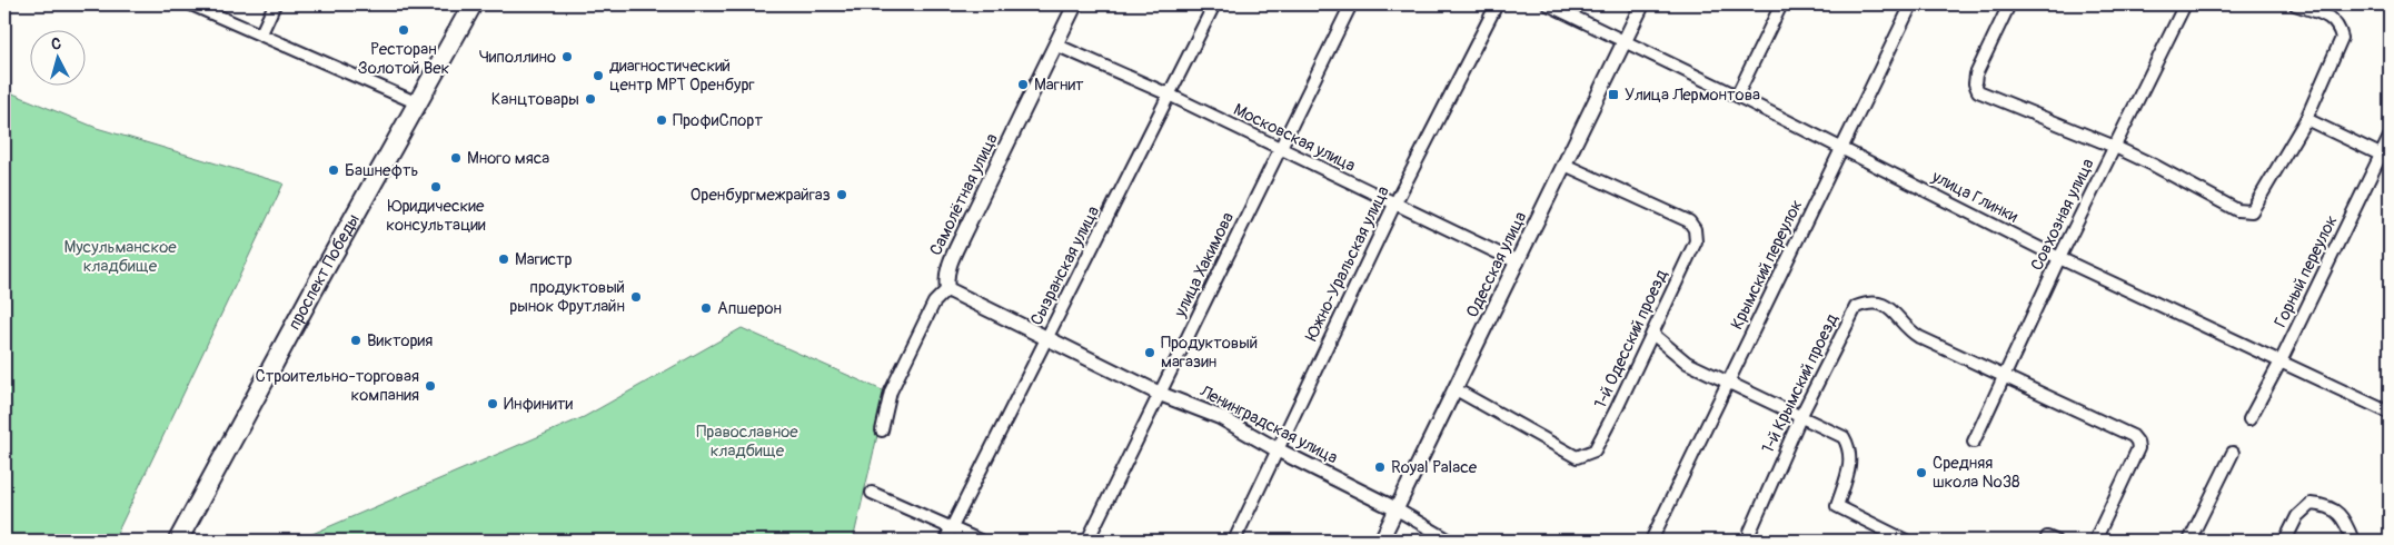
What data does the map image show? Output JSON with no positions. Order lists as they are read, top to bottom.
{
  "streets": {
    "main road": ["проспект Победы"],
    "street": [
      "Московская улица",
      "Самолётная улица",
      "улица Глинки",
      "Совхозная улица",
      "Южно-Уральская улица",
      "улица Хакимова",
      "Одесская улица",
      "Крымский переулок",
      "Сызранская улица",
      "Горный переулок",
      "1-й Одесский проезд",
      "1-й Крымский проезд",
      "Ленинградская улица"
    ]
  },
  "crossings": [
    ["Московская улица", "Самолётная улица"],
    ["Московская улица", "Южно-Уральская улица"],
    ["Московская улица", "улица Хакимова"],
    ["Московская улица", "Одесская улица"],
    ["Московская улица", "Сызранская улица"],
    ["Самолётная улица", "Ленинградская улица"],
    ["улица Глинки", "Совхозная улица"],
    ["улица Глинки", "Одесская улица"],
    ["улица Глинки", "Крымский переулок"],
    ["улица Глинки", "Горный переулок"],
    ["Совхозная улица", "1-й Крымский проезд"],
    ["Южно-Уральская улица", "Ленинградская улица"],
    ["улица Хакимова", "Ленинградская улица"],
    ["Одесская улица", "1-й Одесский проезд"],
    ["Одесская улица", "Ленинградская улица"],
    ["Сызранская улица", "Ленинградская улица"]
  ],
  "parks": ["Мусульманское кладбище", "Православное кладбище"],
  "places": {
    "other": [
      "Ресторан Золотой Век",
      "Чиполлино",
      "диагностический центр МРТ Оренбург",
      "Магнит",
      "Канцтовары",
      "ПрофиСпорт",
      "Много мяса",
      "Башнефть",
      "Юридические консультации",
      "Оренбургмежрайгаз",
      "Магистр",
      "продуктовый рынок Фрутлайн",
      "Апшерон",
      "Виктория",
      "Продуктовый магазин",
      "Строительно-торговая компания",
      "Инфинити",
      "Royal Palace",
      "Средняя школа №38"
    ],
    "transit": ["Улица Лермонтова"]
  },
  "north": "top"
}
